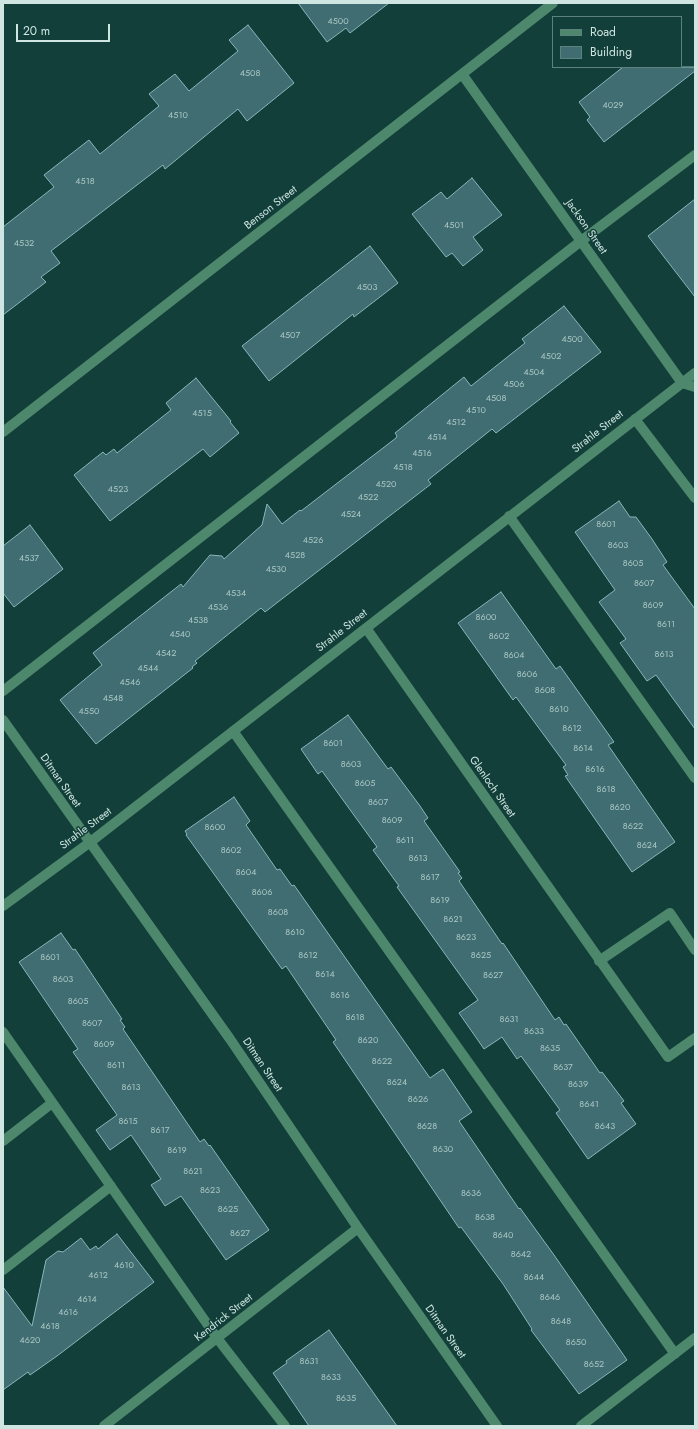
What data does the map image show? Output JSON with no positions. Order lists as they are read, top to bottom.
{
  "streets": {
    "street": [
      "Benson Street",
      "Jackson Street",
      "Strahle Street",
      "Ditman Street",
      "Glenloch Street",
      "Kendrick Street"
    ]
  },
  "crossings": [
    ["Benson Street", "Jackson Street"],
    ["Jackson Street", "Strahle Street"],
    ["Strahle Street", "Ditman Street"],
    ["Strahle Street", "Glenloch Street"],
    ["Ditman Street", "Kendrick Street"]
  ],
  "house_numbers": [
    "4500",
    "4508",
    "4029",
    "4510",
    "4518",
    "4501",
    "4532",
    "4503",
    "4507",
    "4500",
    "4502",
    "4504",
    "4506",
    "4508",
    "4510",
    "4515",
    "4512",
    "4514",
    "4516",
    "4518",
    "4520",
    "4523",
    "4522",
    "4524",
    "8601",
    "4526",
    "8603",
    "4528",
    "4537",
    "8605",
    "4530",
    "8607",
    "4534",
    "8609",
    "4536",
    "8600",
    "4538",
    "8611",
    "4540",
    "8602",
    "4542",
    "8613",
    "8604",
    "4544",
    "8606",
    "4546",
    "8608",
    "4548",
    "8610",
    "4550",
    "8612",
    "8601",
    "8614",
    "8603",
    "8616",
    "8605",
    "8618",
    "8607",
    "8620",
    "8609",
    "8622",
    "8600",
    "8611",
    "8624",
    "8602",
    "8613",
    "8604",
    "8617",
    "8606",
    "8619",
    "8608",
    "8621",
    "8610",
    "8623",
    "8612",
    "8625",
    "8601",
    "8614",
    "8627",
    "8603",
    "8616",
    "8605",
    "8618",
    "8631",
    "8607",
    "8633",
    "8620",
    "8609",
    "8635",
    "8622",
    "8611",
    "8637",
    "8624",
    "8639",
    "8613",
    "8626",
    "8641",
    "8615",
    "8628",
    "8643",
    "8617",
    "8630",
    "8619",
    "8621",
    "8623",
    "8636",
    "8625",
    "8638",
    "8627",
    "8640",
    "8642",
    "4610",
    "4612",
    "8644",
    "8646",
    "4614",
    "4616",
    "8648",
    "4618",
    "4620",
    "8650",
    "8631",
    "8652",
    "8633",
    "8635"
  ],
  "legend": ["Road", "Building"],
  "scale_bar": "20 m"
}
